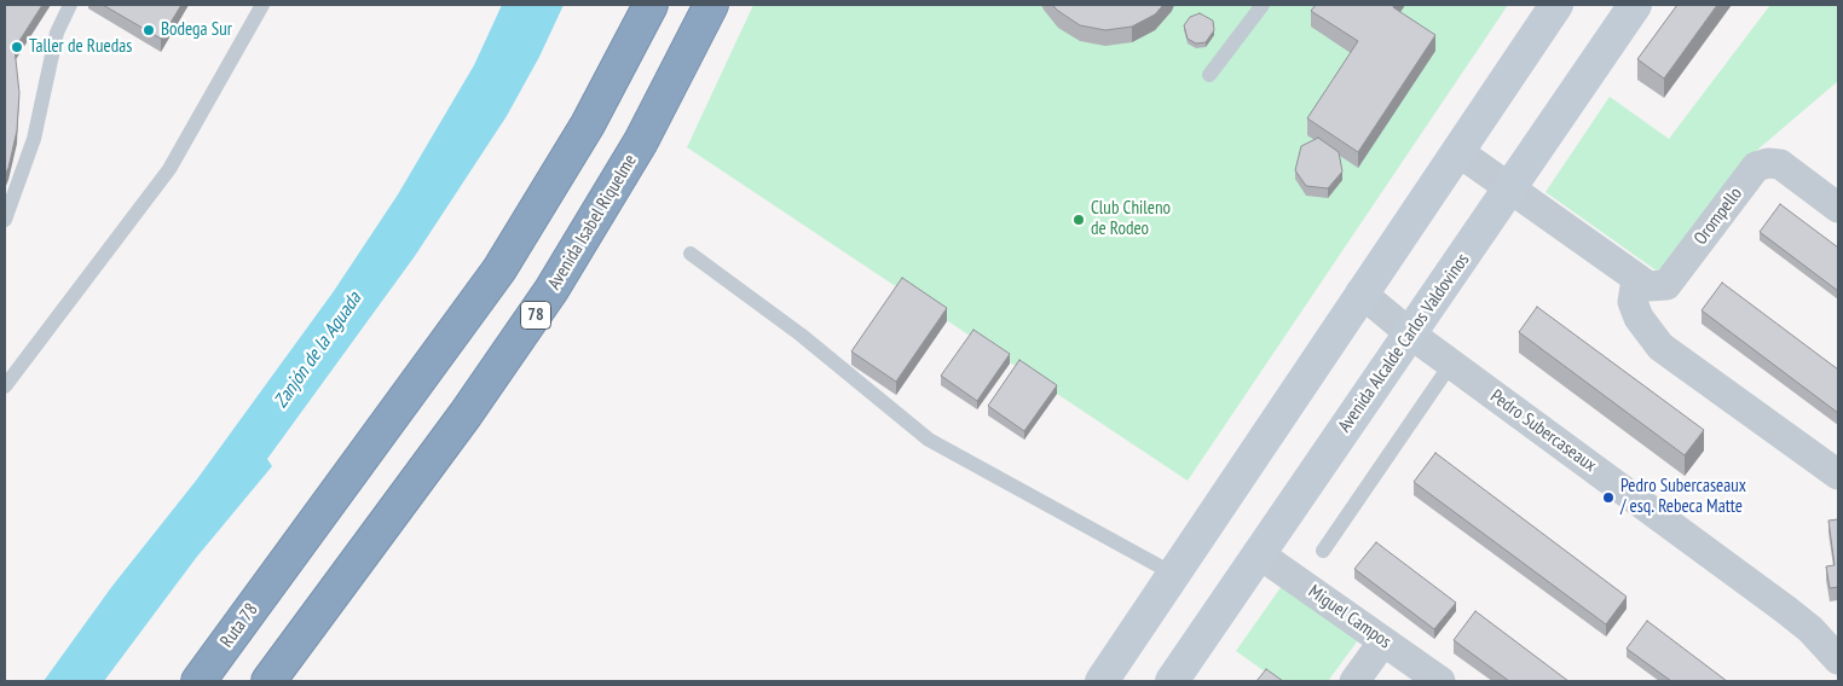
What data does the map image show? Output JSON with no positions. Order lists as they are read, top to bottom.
{
  "streets": {
    "highway": ["Avenida Isabel Riquelme", "78", "Ruta 78"],
    "main road": ["Avenida Alcalde Carlos Valdovinos"],
    "street": ["Orompello", "Pedro Subercaseaux", "Miguel Campos"]
  },
  "crossings": [
    ["Avenida Alcalde Carlos Valdovinos", "Pedro Subercaseaux"],
    ["Avenida Alcalde Carlos Valdovinos", "Miguel Campos"]
  ],
  "water": ["Zanjón de la Aguada"],
  "places": [
    "Bodega Sur",
    "Taller de Ruedas",
    "Club Chileno de Rodeo",
    "Pedro Subercaseaux / esq. Rebeca Matte"
  ]
}
